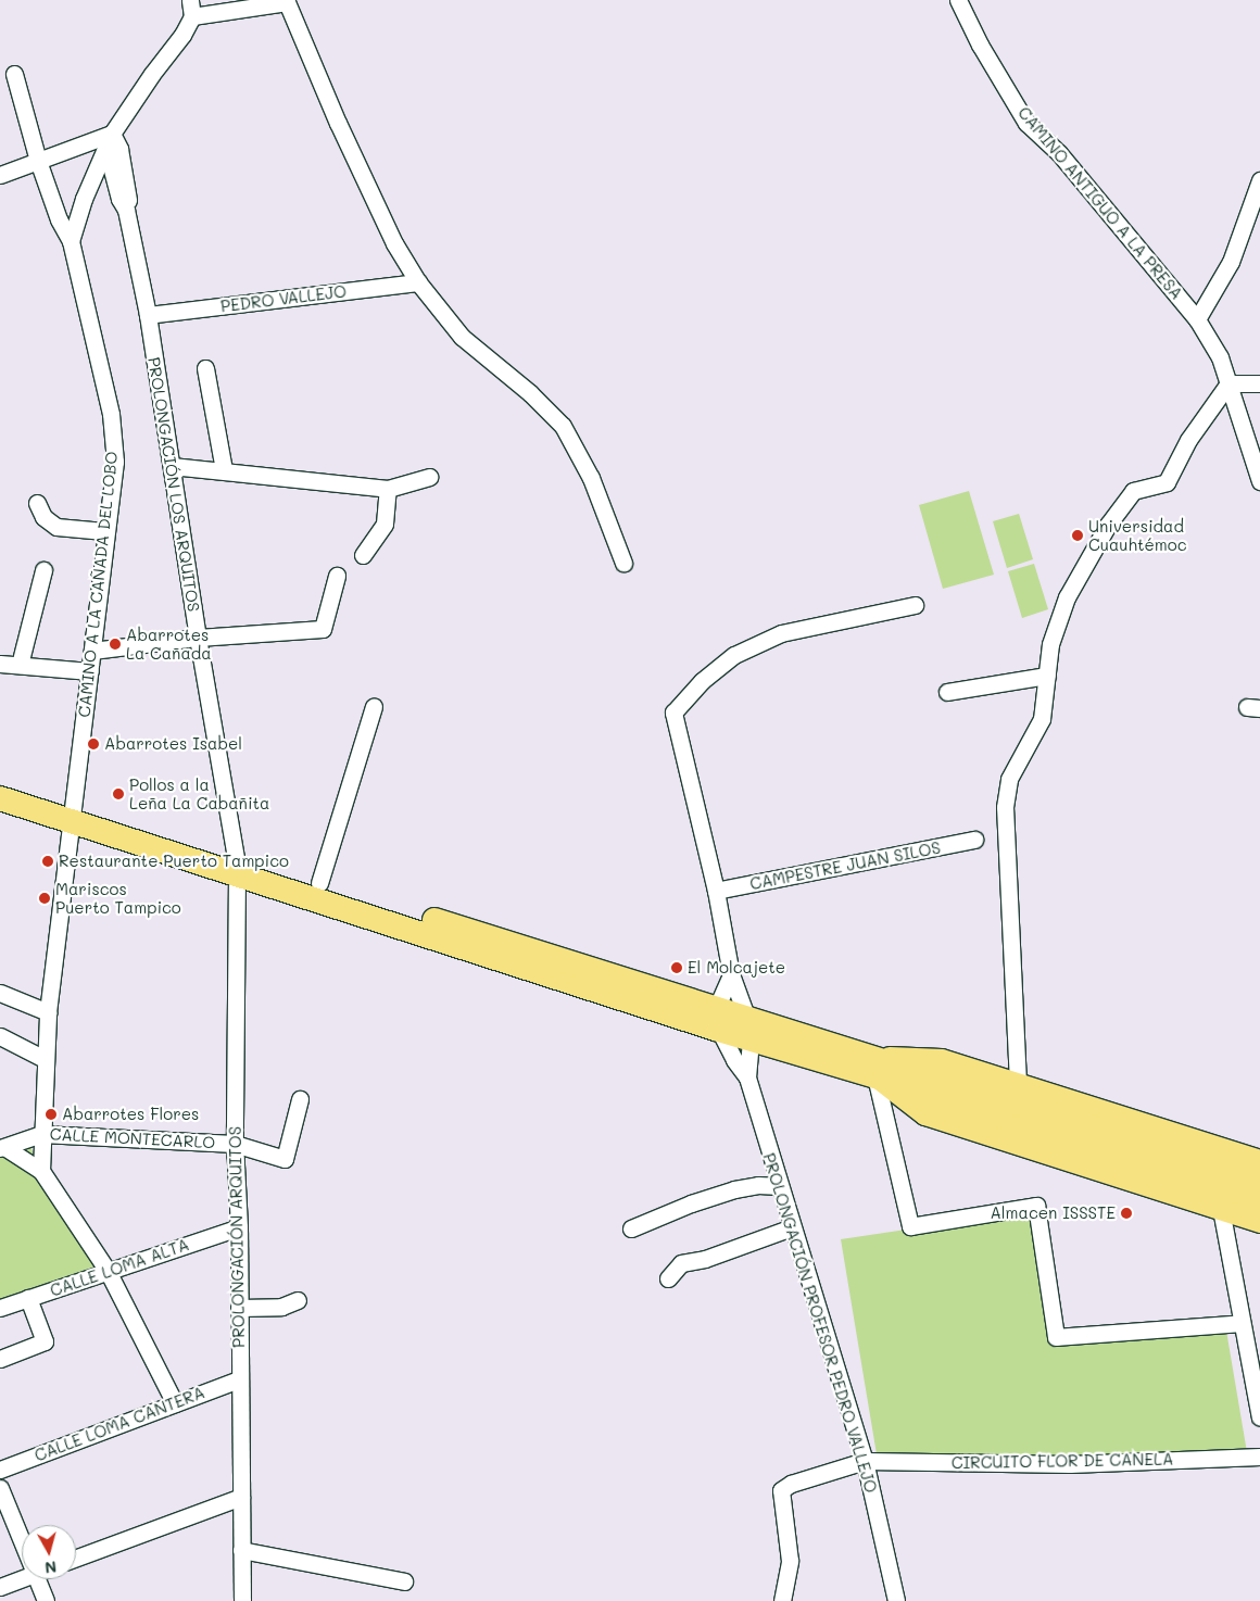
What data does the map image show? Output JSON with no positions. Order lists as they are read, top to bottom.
{
  "streets": {
    "street": [
      "CAMINO ANTIGUO A LA PRESA",
      "PEDRO VALLEJO",
      "PROLONGACIÓN LOS ARQUITOS",
      "CAMINO A LA CAÑADA DEL LOBO",
      "CAMPESTRE JUAN SILOS",
      "CALLE MONTECARLO",
      "PROLONGACIÓN ARQUITOS",
      "CALLE LOMA ALTA",
      "PROLONGACIÓN PROFESOR PEDRO VALLEJO",
      "CALLE LOMA CANTERA",
      "CIRCUITO FLOR DE CANELA"
    ]
  },
  "crossings": [
    ["PEDRO VALLEJO", "PROLONGACIÓN LOS ARQUITOS"],
    ["PROLONGACIÓN LOS ARQUITOS", "PROLONGACIÓN ARQUITOS"],
    ["CAMINO A LA CAÑADA DEL LOBO", "CALLE MONTECARLO"],
    ["CAMPESTRE JUAN SILOS", "PROLONGACIÓN PROFESOR PEDRO VALLEJO"],
    ["CALLE MONTECARLO", "PROLONGACIÓN ARQUITOS"],
    ["PROLONGACIÓN ARQUITOS", "CALLE LOMA ALTA"],
    ["PROLONGACIÓN ARQUITOS", "CALLE LOMA CANTERA"],
    ["PROLONGACIÓN PROFESOR PEDRO VALLEJO", "CIRCUITO FLOR DE CANELA"]
  ],
  "places": [
    "Universidad Cuauhtémoc",
    "Abarrotes La Cañada",
    "Abarrotes Isabel",
    "Pollos a la Leña La Cabañita",
    "Restaurante Puerto Tampico",
    "Mariscos Puerto Tampico",
    "El Molcajete",
    "Abarrotes Flores",
    "Almacen ISSSTE"
  ],
  "north": "bottom"
}
